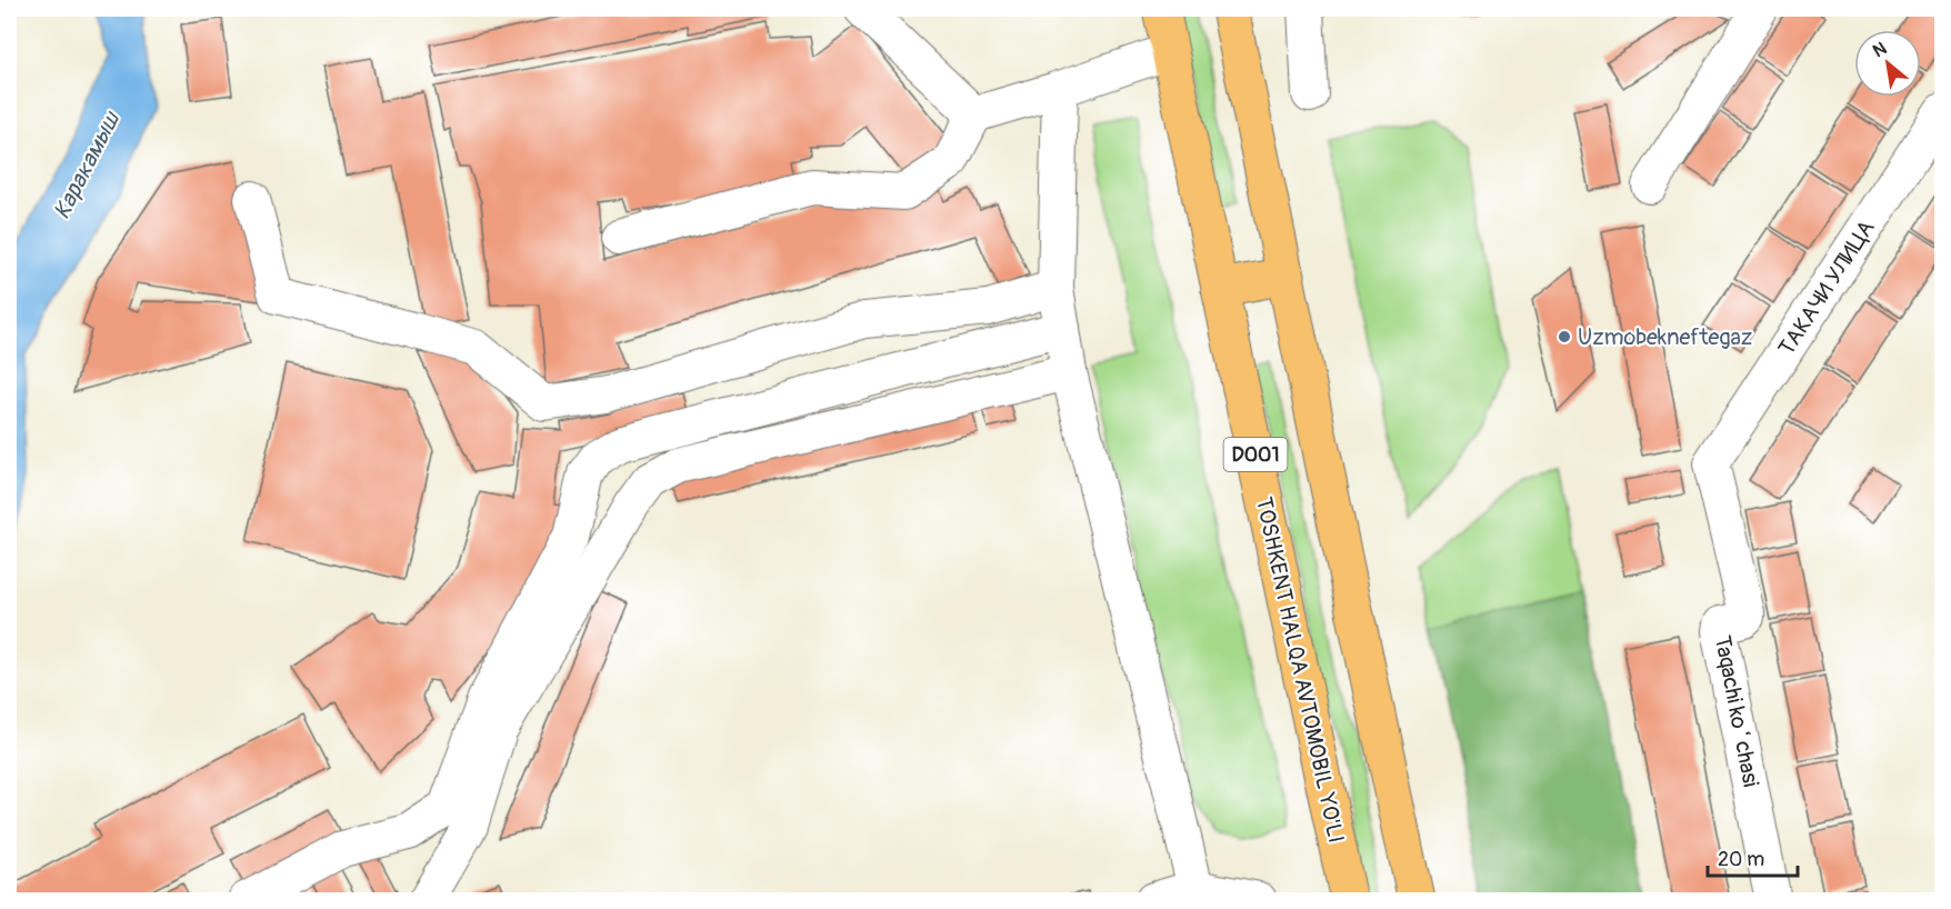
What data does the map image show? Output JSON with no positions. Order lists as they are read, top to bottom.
{
  "streets": {
    "highway": ["D001", "TOSHKENT HALQA AVTOMOBIL YO'LI"],
    "street": ["ТАКАЧИ УЛИЦА", "Taqachi koʻchasi"]
  },
  "crossings": [
    ["ТАКАЧИ УЛИЦА", "Taqachi koʻchasi"]
  ],
  "water": ["Каракамыш"],
  "places": ["Uzmobekneftegaz"],
  "scale_bar": "20 m",
  "north": "top left"
}
